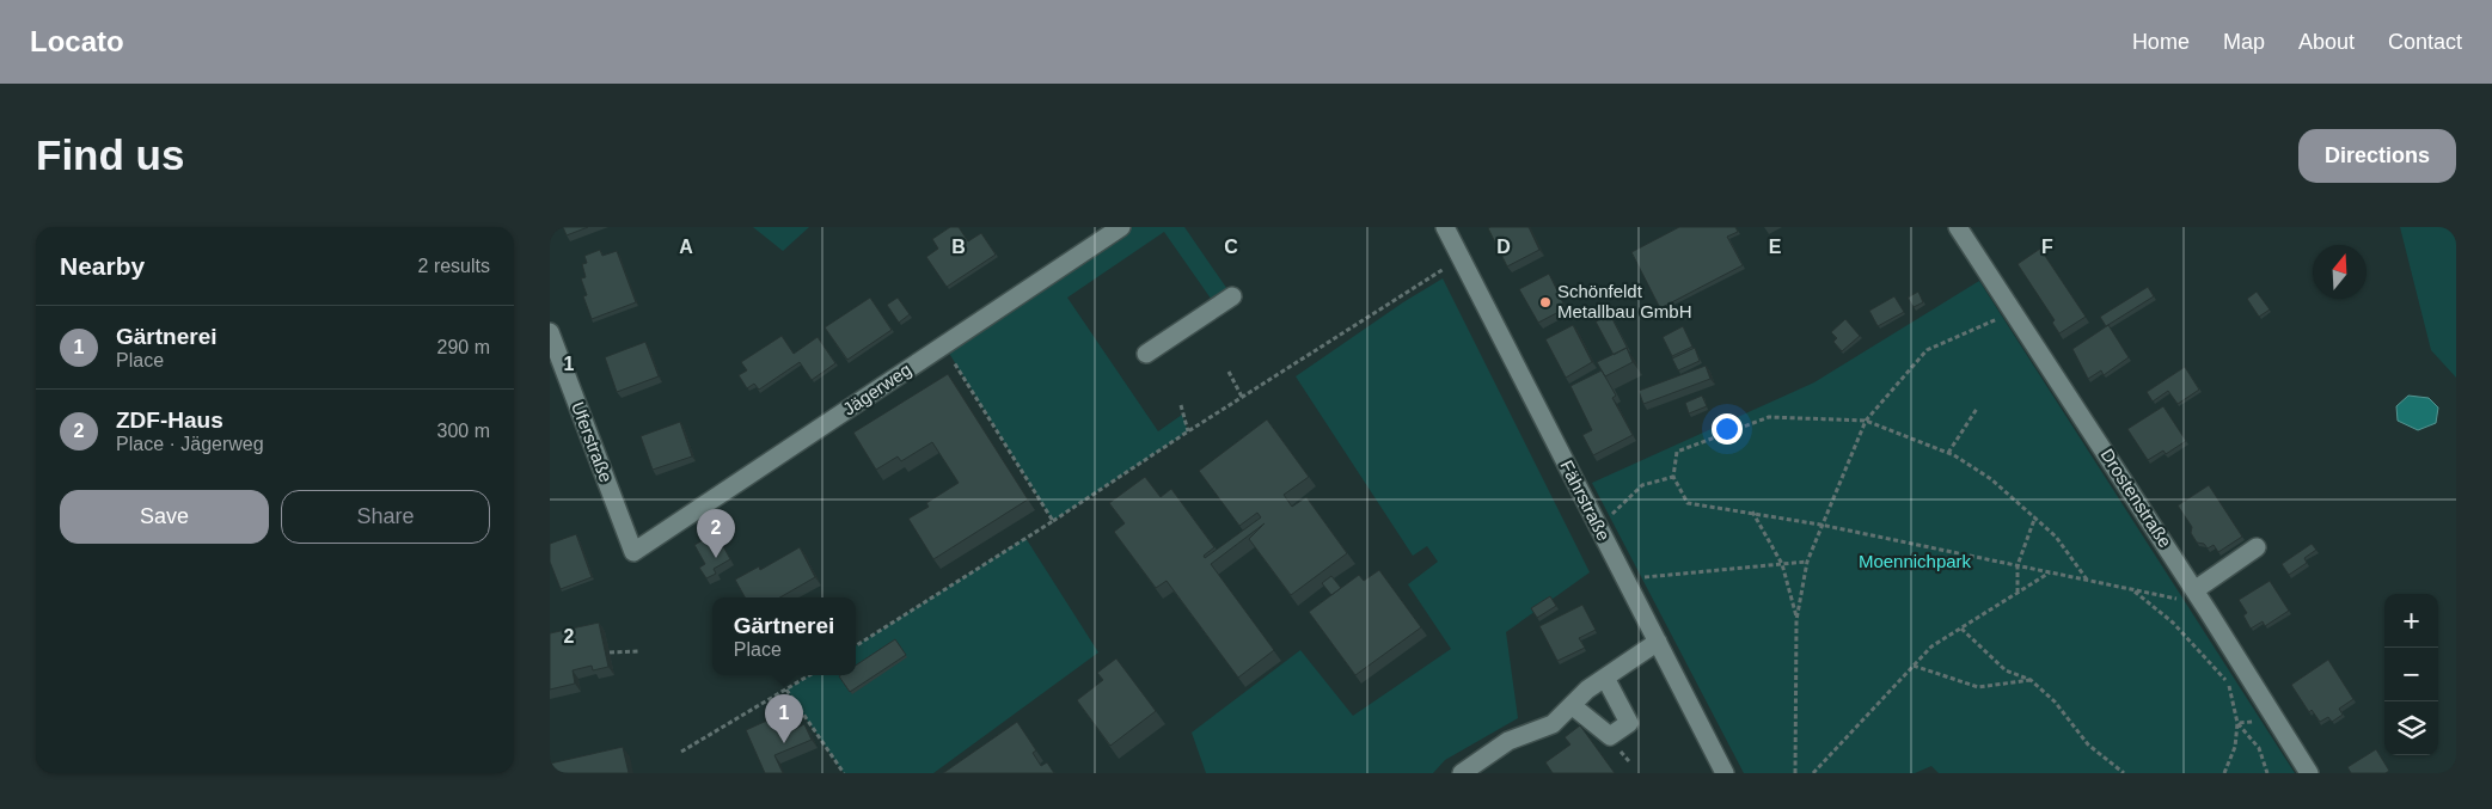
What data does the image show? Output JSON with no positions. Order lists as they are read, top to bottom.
{
  "streets": {
    "street": [
      "Jägerweg",
      "Uferstraße",
      "Drostenstraße",
      "Fährstraße"
    ]
  },
  "crossings": [
    ["Jägerweg", "Uferstraße"]
  ],
  "parks": ["Moennichpark"],
  "places": ["Schönfeldt Metallbau GmbH"],
  "north": "top",
  "page": {
    "header": "Locato",
    "nav": [
      "Home",
      "Map",
      "About",
      "Contact"
    ],
    "buttons": [
      "Directions",
      ["Save", "Share"]
    ],
    "title": "Find us",
    "heading": ["Nearby", "2 results"],
    "list": [
      {
        "mark": "1",
        "name": "Gärtnerei",
        "note": "Place",
        "value": "290 m"
      },
      {
        "mark": "2",
        "name": "ZDF-Haus",
        "note": "Place · Jägerweg",
        "value": "300 m"
      }
    ],
    "pins": ["2", "1"],
    "map_buttons": ["+", "−"],
    "popup": ["Gärtnerei", "Place"]
  },
  "grid": {
    "columns": [
      "A",
      "B",
      "C",
      "D",
      "E",
      "F"
    ],
    "rows": ["1", "2"]
  }
}
